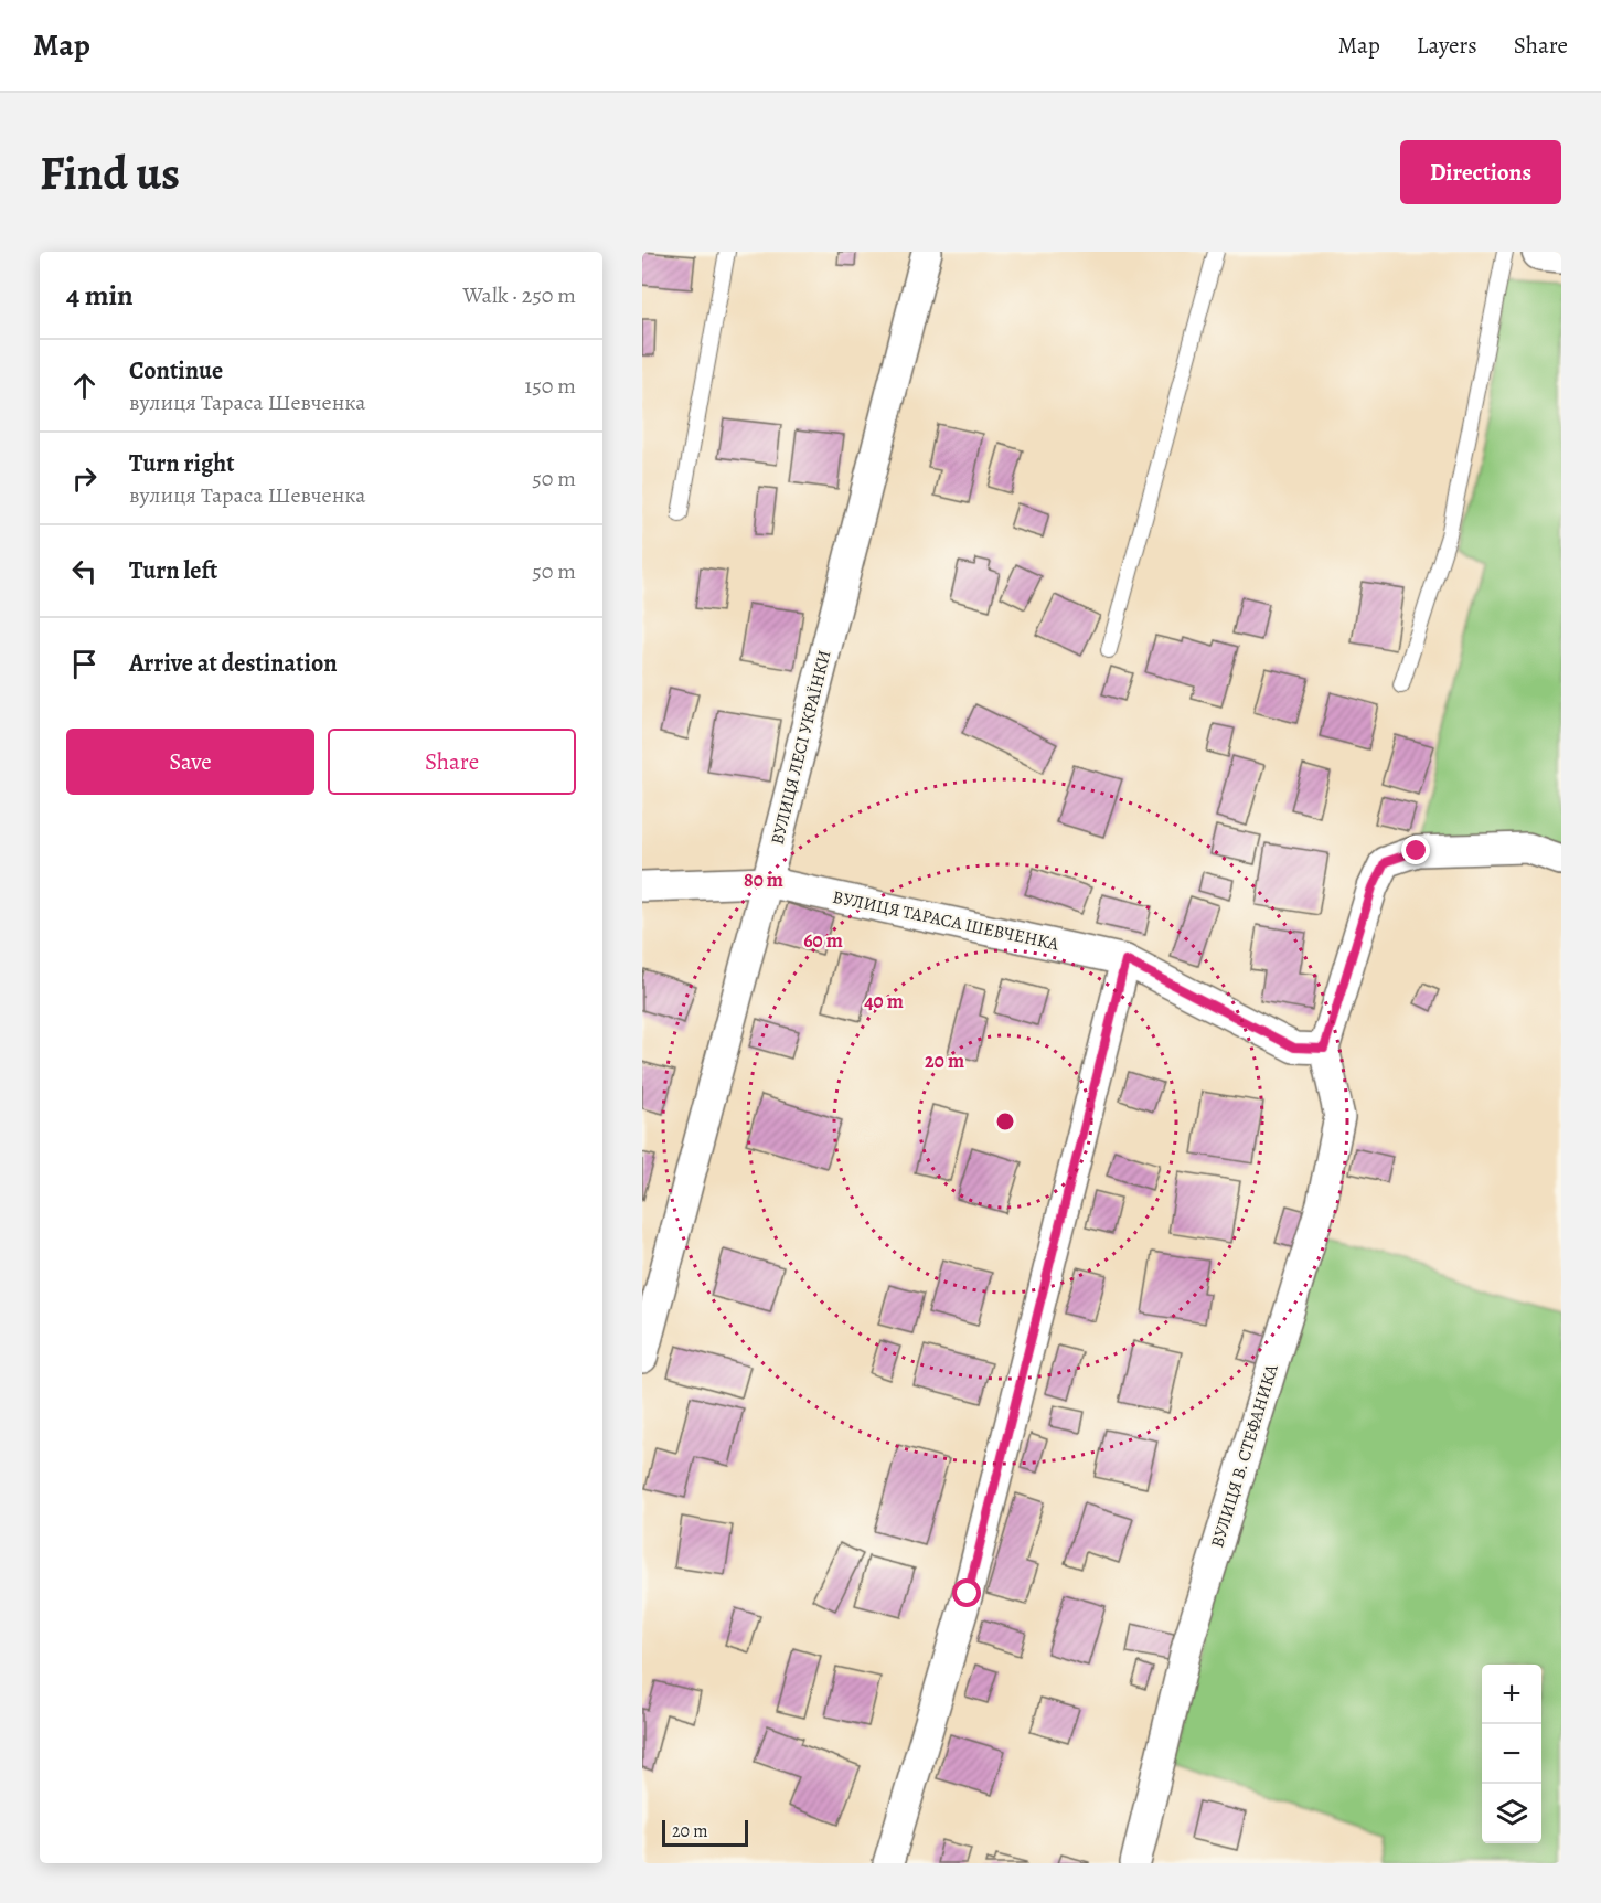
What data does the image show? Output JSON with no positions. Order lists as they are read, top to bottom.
{
  "streets": {
    "street": ["ВУЛИЦЯ ЛЕСІ УКРАЇНКИ", "ВУЛИЦЯ ТАРАСА ШЕВЧЕНКА", "ВУЛИЦЯ В. СТЕФАНИКА"]
  },
  "crossings": [
    ["ВУЛИЦЯ ЛЕСІ УКРАЇНКИ", "ВУЛИЦЯ ТАРАСА ШЕВЧЕНКА"],
    ["ВУЛИЦЯ ТАРАСА ШЕВЧЕНКА", "ВУЛИЦЯ В. СТЕФАНИКА"]
  ],
  "scale_bar": "20 m",
  "page": {
    "header": "Map",
    "nav": ["Map", "Layers", "Share"],
    "buttons": [
      "Directions",
      ["Save", "Share"]
    ],
    "title": "Find us",
    "heading": ["4 min", "Walk · 250 m"],
    "list": [
      ["Continue", "вулиця Тараса Шевченка", "150 m"],
      ["Turn right", "вулиця Тараса Шевченка", "50 m"],
      ["Turn left", "50 m"],
      "Arrive at destination"
    ],
    "map_buttons": ["+", "−"],
    "scale": "20 m"
  },
  "rings": [
    "80 m",
    "60 m",
    "40 m",
    "20 m"
  ]
}
